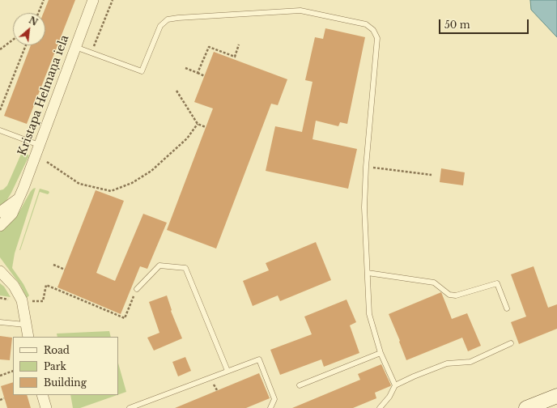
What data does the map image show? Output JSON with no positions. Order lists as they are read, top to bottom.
{
  "streets": {
    "street": ["Kristapa Helmaņa iela"]
  },
  "legend": ["Road", "Park", "Building"],
  "scale_bar": "50 m",
  "north": "top right"
}
